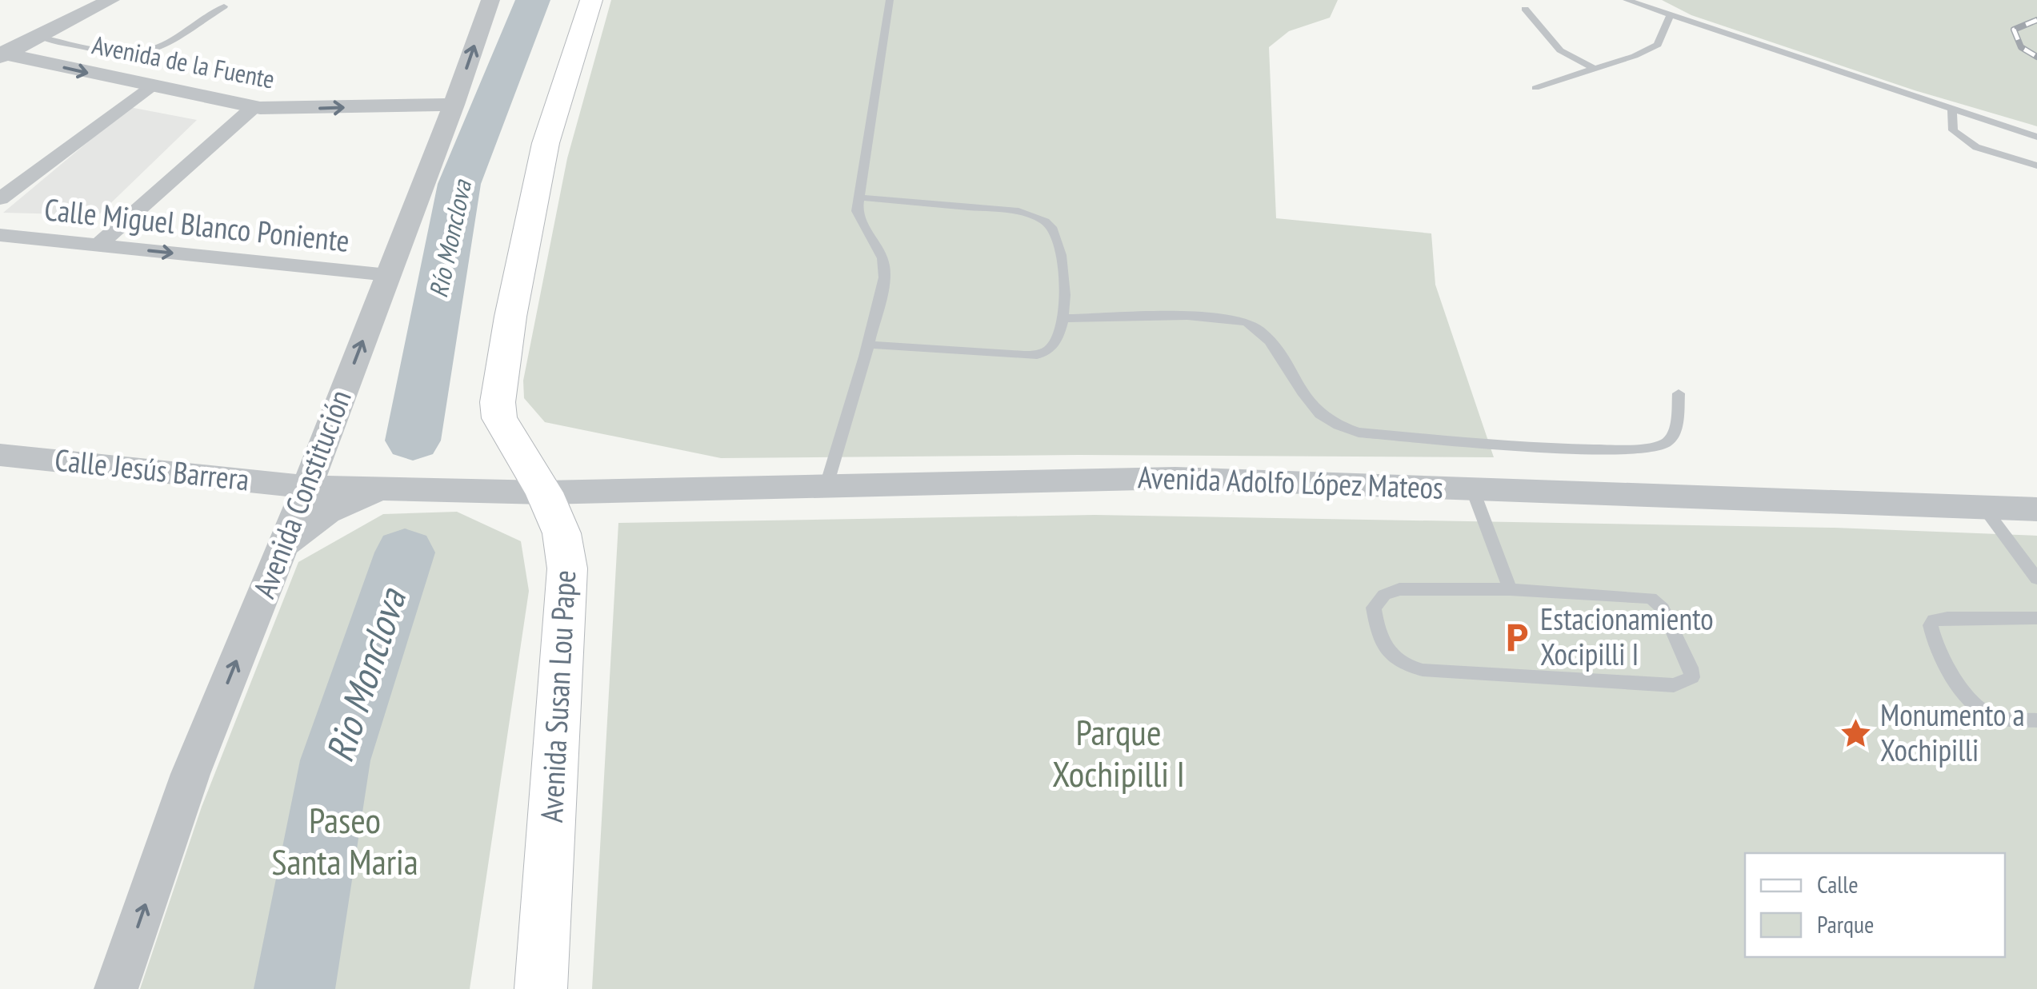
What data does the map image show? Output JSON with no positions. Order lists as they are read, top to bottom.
{
  "streets": {
    "main road": ["Avenida Susan Lou Pape"],
    "street": [
      "Avenida de la Fuente",
      "Calle Miguel Blanco Poniente",
      "Calle Jesús Barrera",
      "Avenida Adolfo López Mateos",
      "Avenida Constitución"
    ]
  },
  "crossings": [
    ["Avenida de la Fuente", "Avenida Constitución"],
    ["Calle Miguel Blanco Poniente", "Avenida Constitución"],
    ["Calle Jesús Barrera", "Avenida Adolfo López Mateos"],
    ["Calle Jesús Barrera", "Avenida Constitución"],
    ["Calle Jesús Barrera", "Avenida Susan Lou Pape"],
    ["Avenida Adolfo López Mateos", "Avenida Susan Lou Pape"]
  ],
  "one_way": ["Avenida de la Fuente", "Calle Miguel Blanco Poniente", "Avenida Constitución"],
  "water": ["Río Monclova", "Rio Monclova"],
  "parks": ["Parque Xochipilli I", "Paseo Santa Maria"],
  "places": {
    "parking": ["Estacionamiento Xocipilli I"],
    "place": ["Monumento a Xochipilli"]
  },
  "legend": ["Calle", "Parque"]
}
